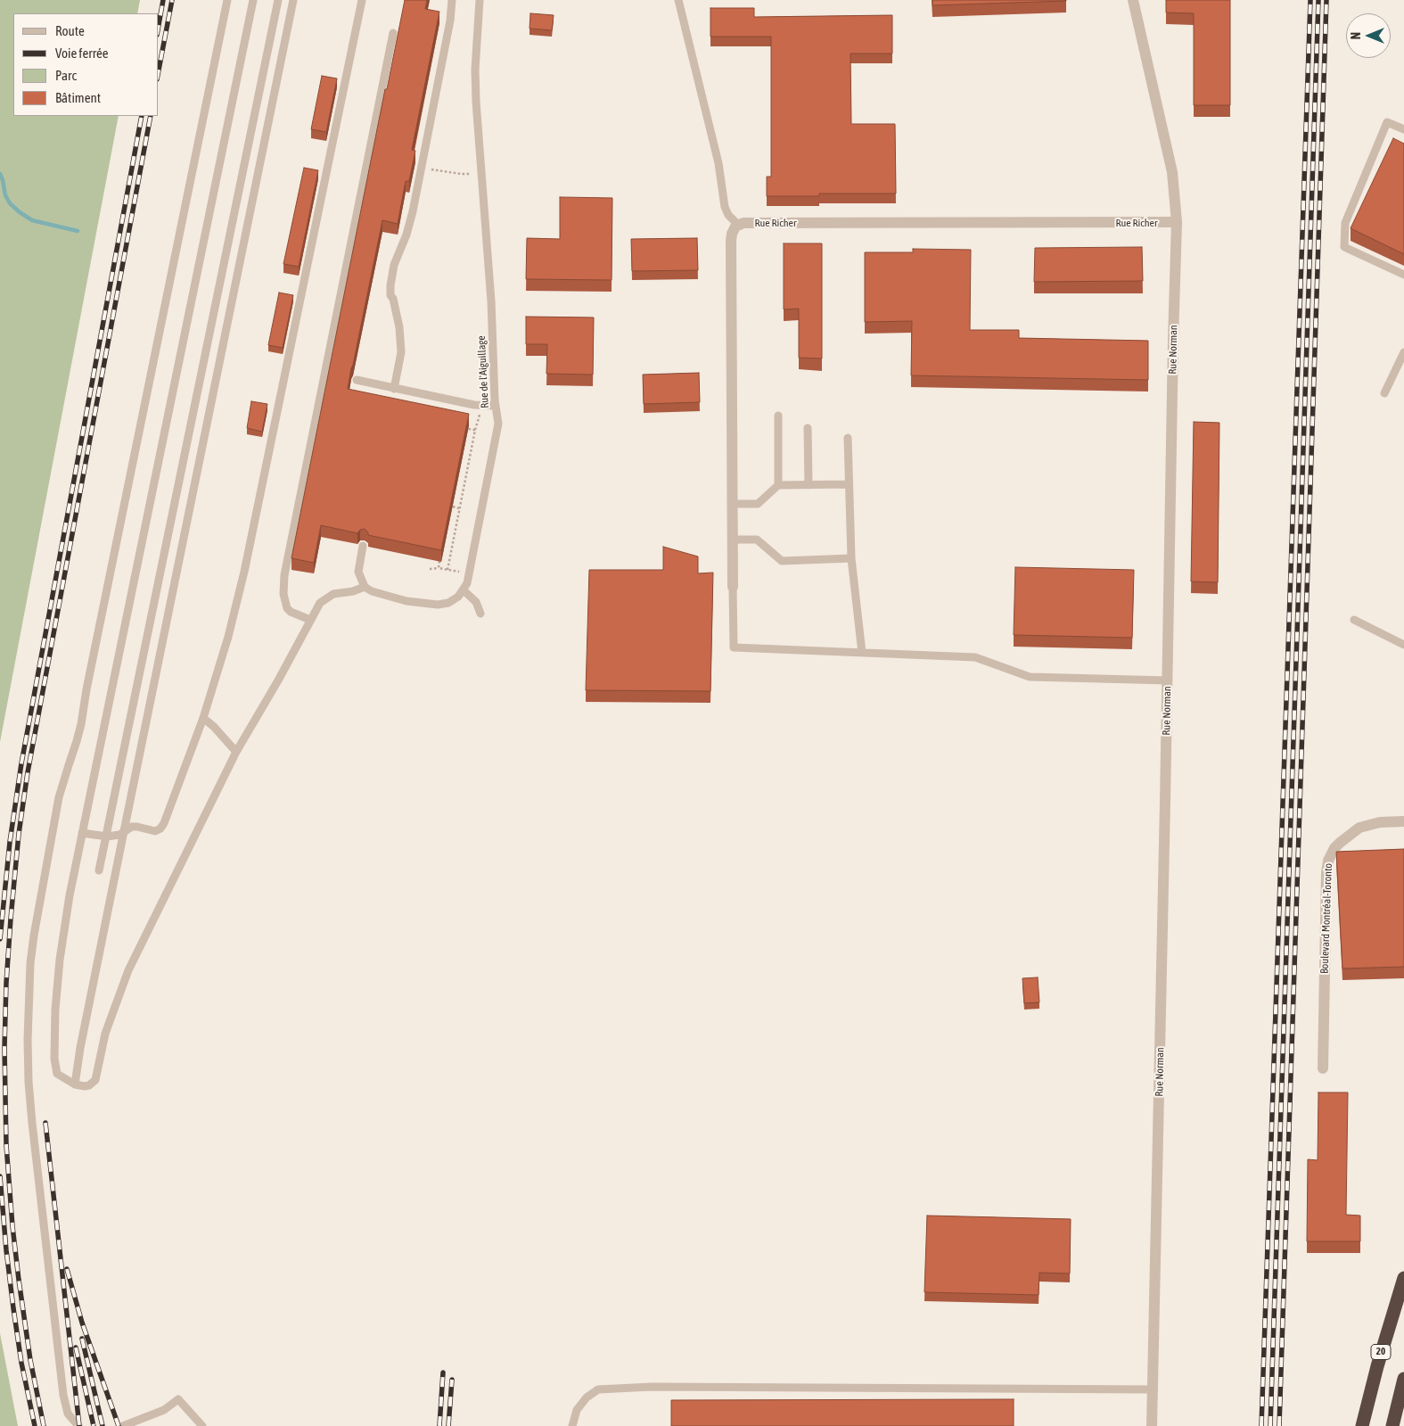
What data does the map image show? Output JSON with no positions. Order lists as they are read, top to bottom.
{
  "streets": {
    "highway": ["20"],
    "street": ["Rue Richer", "Rue Norman", "Boulevard Montréal-Toronto"],
    "lane": ["Rue de l'Aiguillage"]
  },
  "crossings": [
    ["Rue Richer", "Rue Norman"]
  ],
  "legend": [
    "Route",
    "Voie ferrée",
    "Parc",
    "Bâtiment"
  ],
  "north": "left"
}
